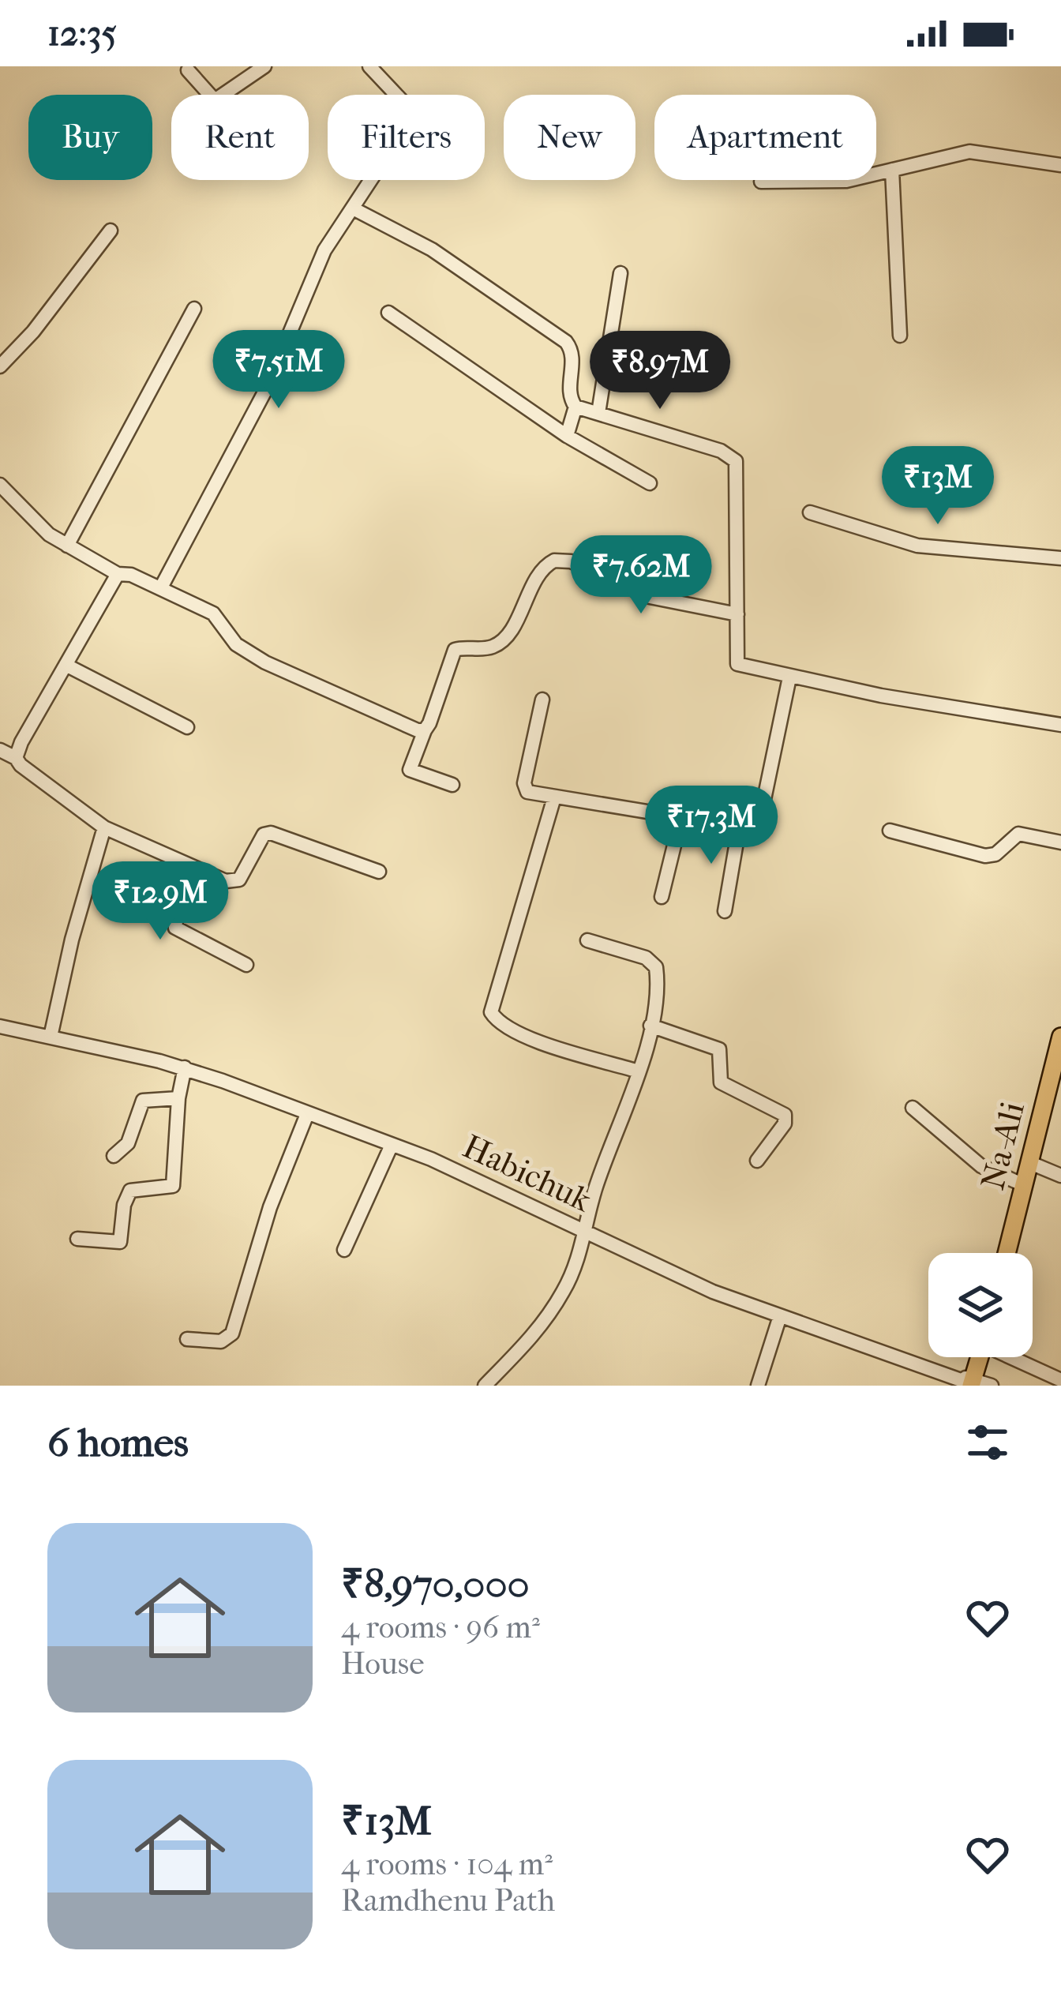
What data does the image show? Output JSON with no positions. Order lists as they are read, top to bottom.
{
  "streets": {
    "main road": ["Na-Ali"],
    "street": ["Habichuk"]
  },
  "page": {
    "status": "12:35",
    "chip": [
      "Buy",
      "Rent",
      "Filters",
      "New",
      "Apartment"
    ],
    "price": [
      "₹7.51M",
      "₹8.97M",
      "₹13M",
      "₹7.62M",
      "₹17.3M",
      "₹12.9M"
    ],
    "heading": "6 homes",
    "list": [
      {
        "name": "₹8,970,000",
        "note": "4 rooms · 96 m² · House"
      },
      {
        "name": "₹13M",
        "note": "4 rooms · 104 m² · Ramdhenu Path"
      }
    ]
  }
}
